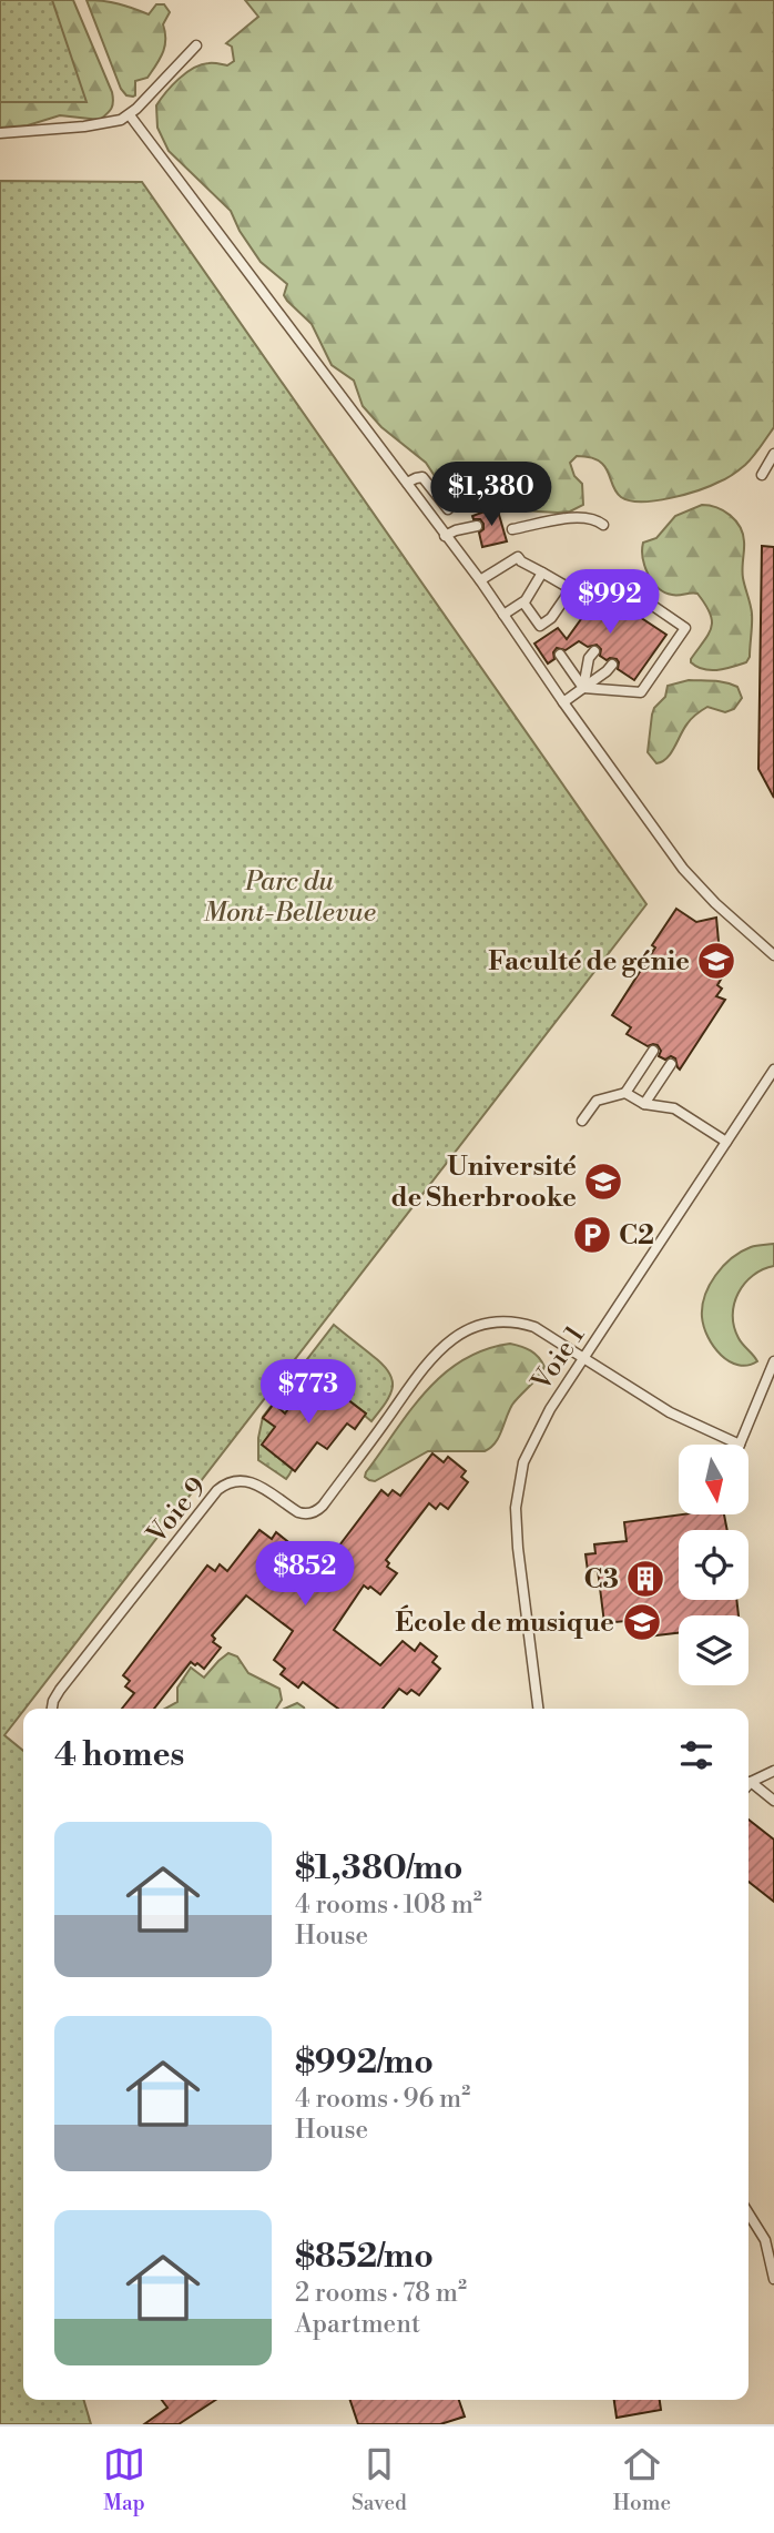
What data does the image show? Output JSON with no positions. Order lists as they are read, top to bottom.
{
  "streets": {
    "lane": ["Voie 1", "Voie 9"]
  },
  "crossings": [
    ["Voie 1", "Voie 9"]
  ],
  "parks": ["Parc du Mont-Bellevue"],
  "places": {
    "school or university": ["Faculté de génie", "Université de Sherbrooke", "École de musique"],
    "parking": ["C2"],
    "building": ["C3"]
  },
  "north": "bottom",
  "page": {
    "price": [
      "$1,380",
      "$992",
      "$773",
      "$852"
    ],
    "heading": "4 homes",
    "list": [
      {
        "name": "$1,380/mo",
        "note": "4 rooms · 108 m² · House"
      },
      {
        "name": "$992/mo",
        "note": "4 rooms · 96 m² · House"
      },
      {
        "name": "$852/mo",
        "note": "2 rooms · 78 m² · Apartment"
      }
    ],
    "tabs": ["Map", "Saved", "Home"]
  }
}
